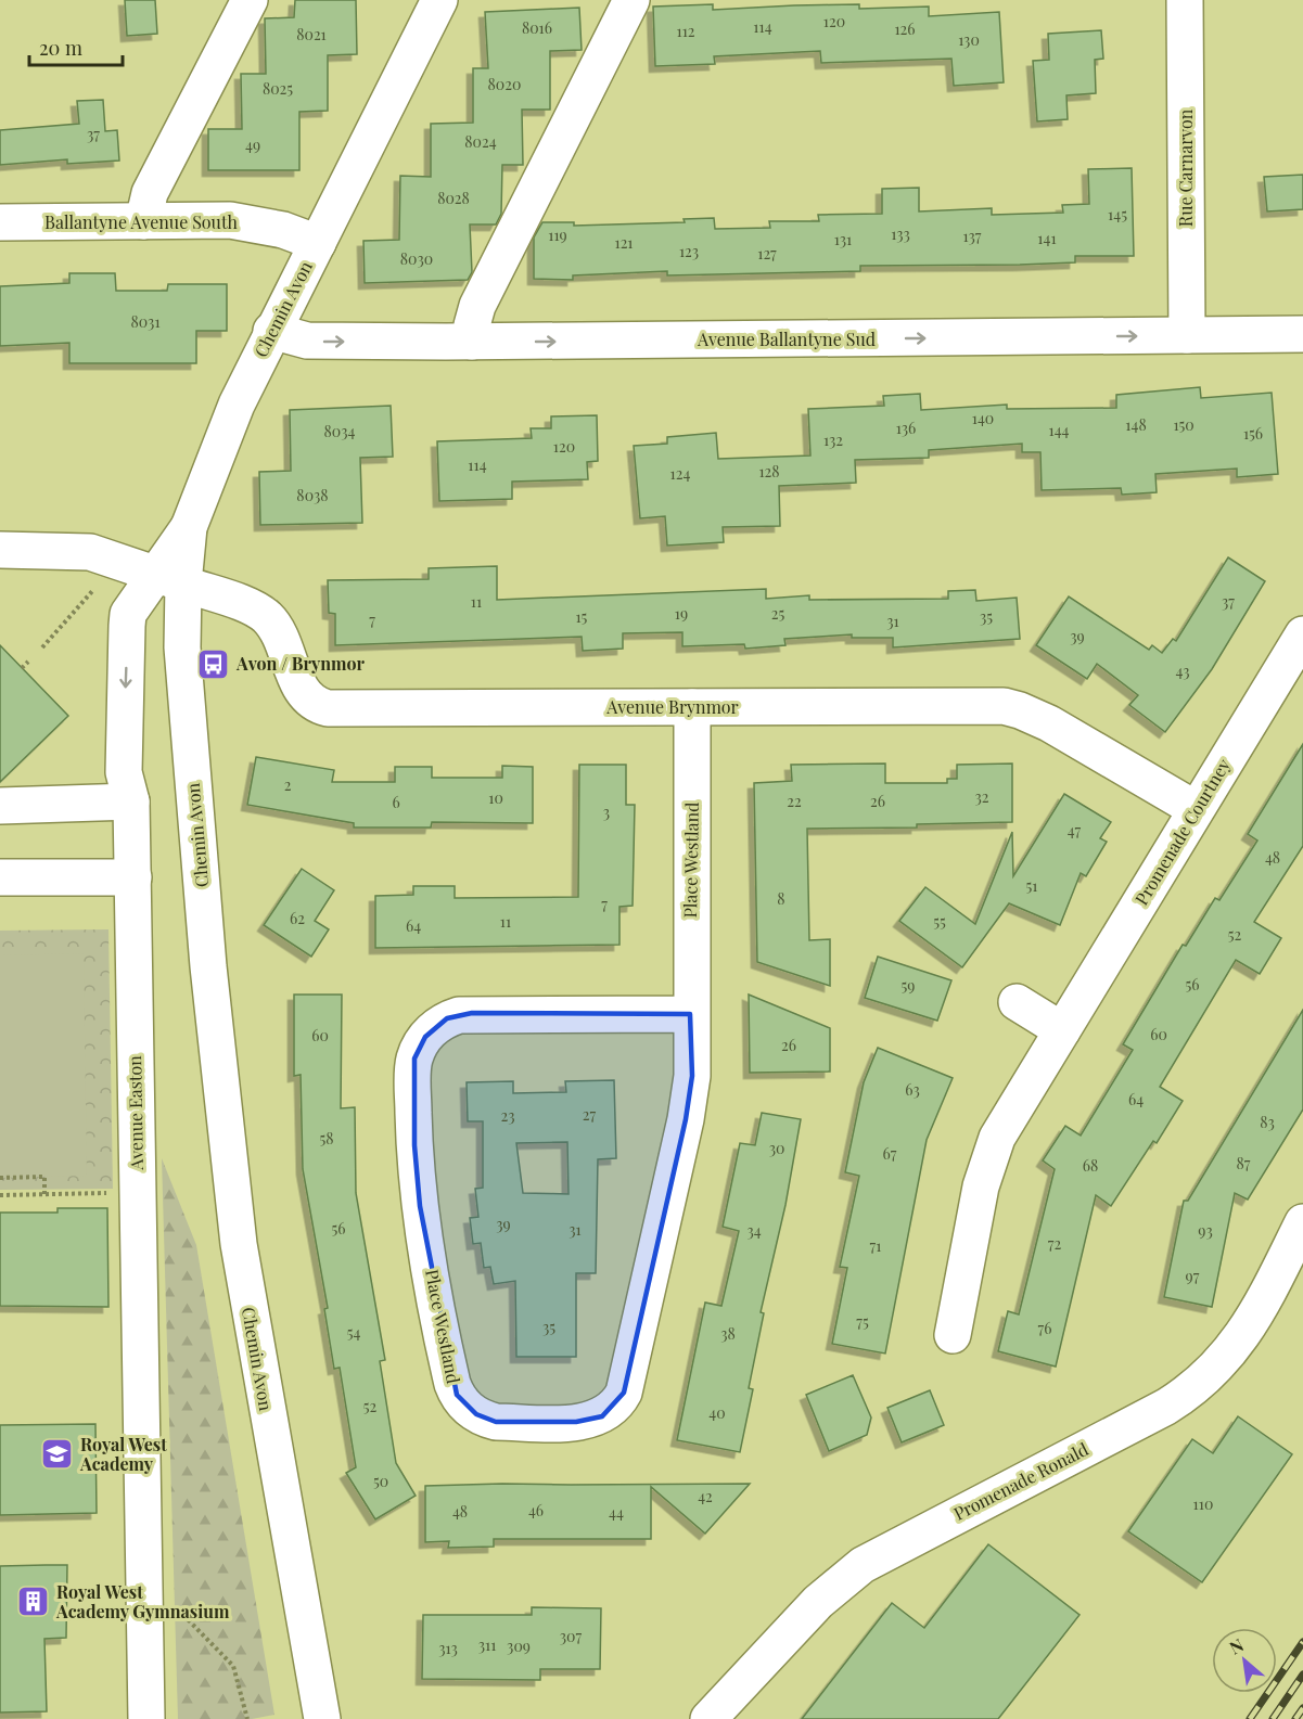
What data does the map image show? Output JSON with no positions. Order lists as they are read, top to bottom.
{
  "streets": {
    "street": [
      "Rue Carnarvon",
      "Ballantyne Avenue South",
      "Chemin Avon",
      "Avenue Ballantyne Sud",
      "Avenue Brynmor",
      "Promenade Courtney",
      "Place Westland",
      "Avenue Easton",
      "Promenade Ronald"
    ]
  },
  "crossings": [
    ["Rue Carnarvon", "Avenue Ballantyne Sud"],
    ["Ballantyne Avenue South", "Chemin Avon"],
    ["Chemin Avon", "Avenue Ballantyne Sud"],
    ["Chemin Avon", "Avenue Brynmor"],
    ["Chemin Avon", "Avenue Easton"],
    ["Avenue Brynmor", "Promenade Courtney"],
    ["Avenue Brynmor", "Place Westland"],
    ["Avenue Brynmor", "Avenue Easton"]
  ],
  "one_way": ["Avenue Ballantyne Sud"],
  "places": {
    "bus stop": ["Avon / Brynmor"],
    "school or university": ["Royal West Academy"],
    "building": ["Royal West Academy Gymnasium"]
  },
  "house_numbers": [
    "120",
    "114",
    "8016",
    "126",
    "112",
    "8021",
    "130",
    "8020",
    "8025",
    "37",
    "8024",
    "49",
    "8028",
    "145",
    "133",
    "119",
    "137",
    "141",
    "131",
    "121",
    "123",
    "127",
    "8030",
    "8031",
    "140",
    "148",
    "150",
    "136",
    "144",
    "8034",
    "156",
    "132",
    "120",
    "114",
    "128",
    "124",
    "8038",
    "11",
    "37",
    "19",
    "25",
    "15",
    "35",
    "7",
    "31",
    "39",
    "43",
    "2",
    "32",
    "10",
    "22",
    "26",
    "6",
    "3",
    "47",
    "48",
    "51",
    "8",
    "7",
    "62",
    "11",
    "55",
    "64",
    "52",
    "56",
    "59",
    "60",
    "60",
    "26",
    "63",
    "64",
    "27",
    "23",
    "83",
    "58",
    "30",
    "67",
    "87",
    "68",
    "39",
    "56",
    "31",
    "34",
    "93",
    "72",
    "71",
    "97",
    "75",
    "35",
    "76",
    "54",
    "38",
    "52",
    "40",
    "50",
    "42",
    "110",
    "46",
    "48",
    "44",
    "307",
    "311",
    "309",
    "313"
  ],
  "scale_bar": "20 m",
  "north": "top left"
}
